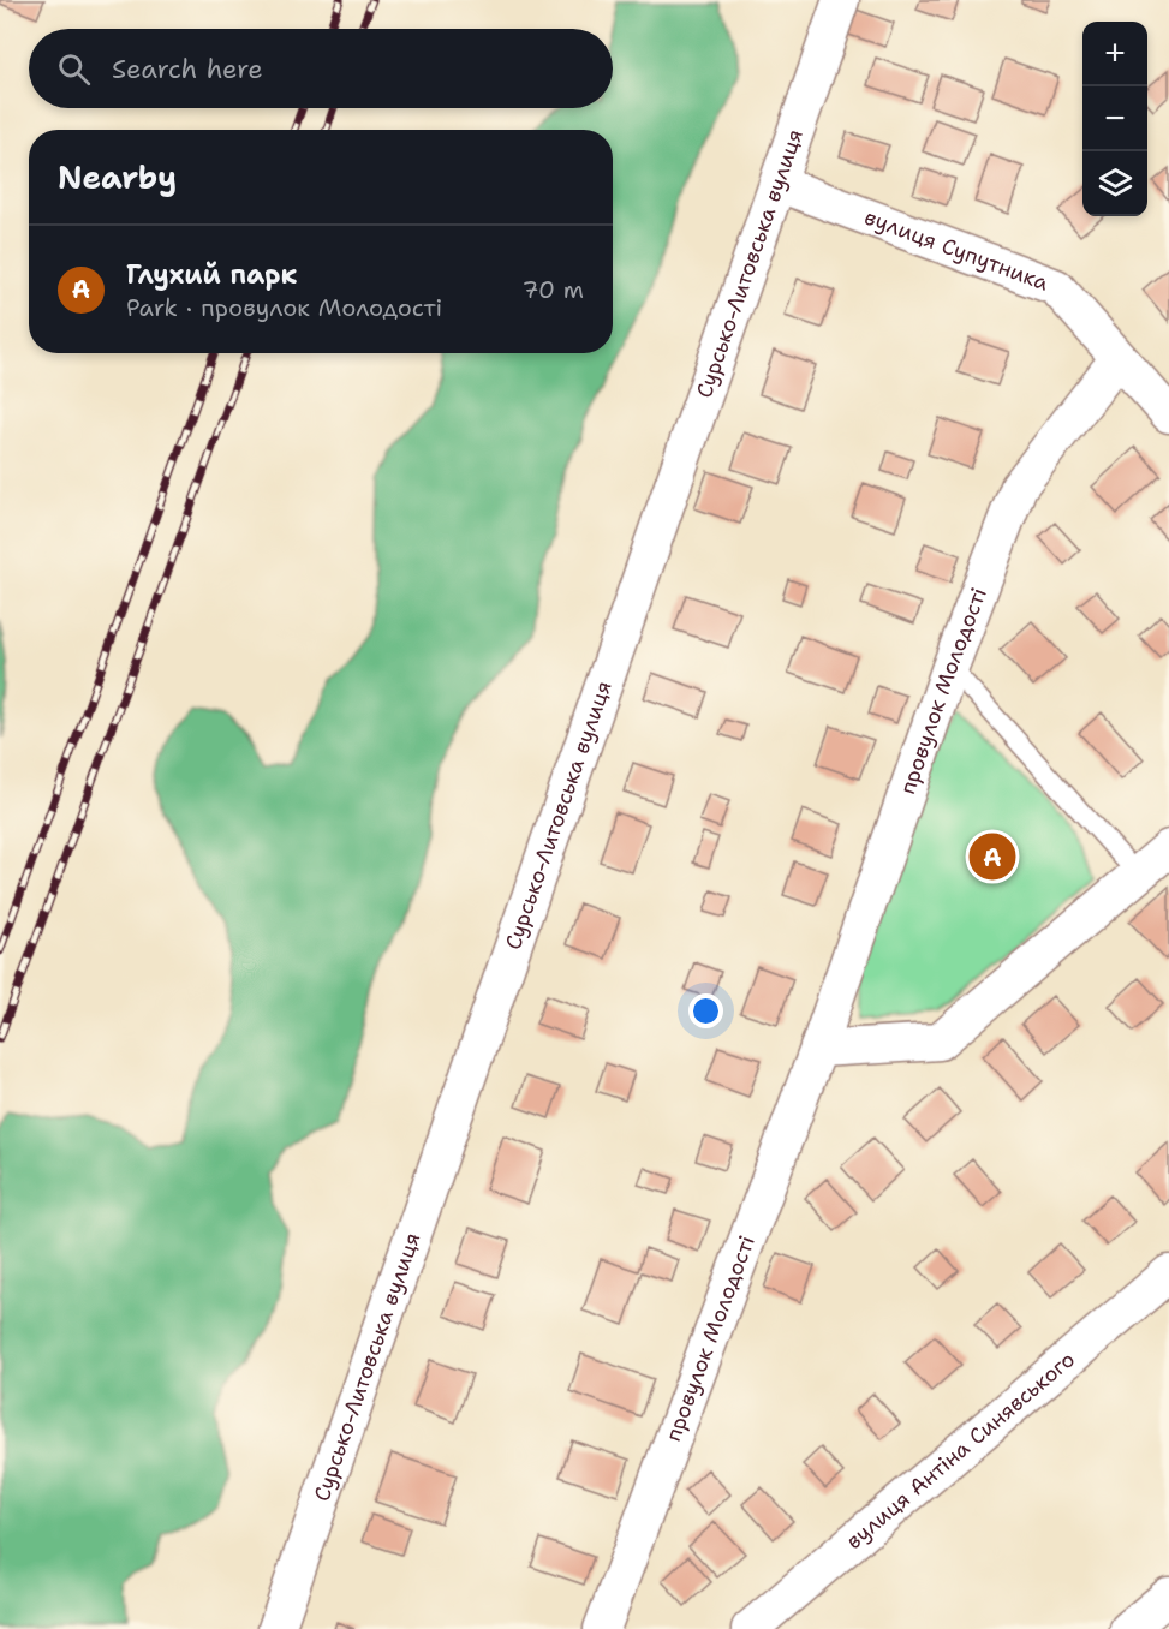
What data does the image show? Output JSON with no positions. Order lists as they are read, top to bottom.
{
  "streets": {
    "street": [
      "вулиця Супутника",
      "Сурсько-Литовська вулиця",
      "провулок Молодості",
      "вулиця Антіна Синявського"
    ]
  },
  "crossings": [
    ["вулиця Супутника", "Сурсько-Литовська вулиця"],
    ["вулиця Супутника", "провулок Молодості"]
  ],
  "page": {
    "map_buttons": ["+", "−"],
    "search": "Search here",
    "heading": "Nearby",
    "list": [
      {
        "mark": "A",
        "name": "Глухий парк",
        "note": "Park · провулок Молодості",
        "value": "70 m"
      }
    ],
    "pins": "A"
  }
}
